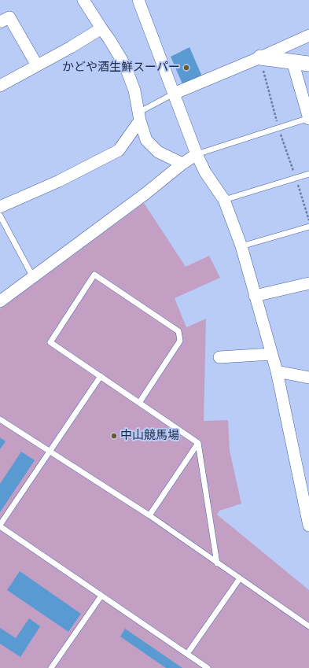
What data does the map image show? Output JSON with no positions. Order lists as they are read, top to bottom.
{
  "places": ["かどや酒生鮮スーパー", "中山競馬場"]
}
